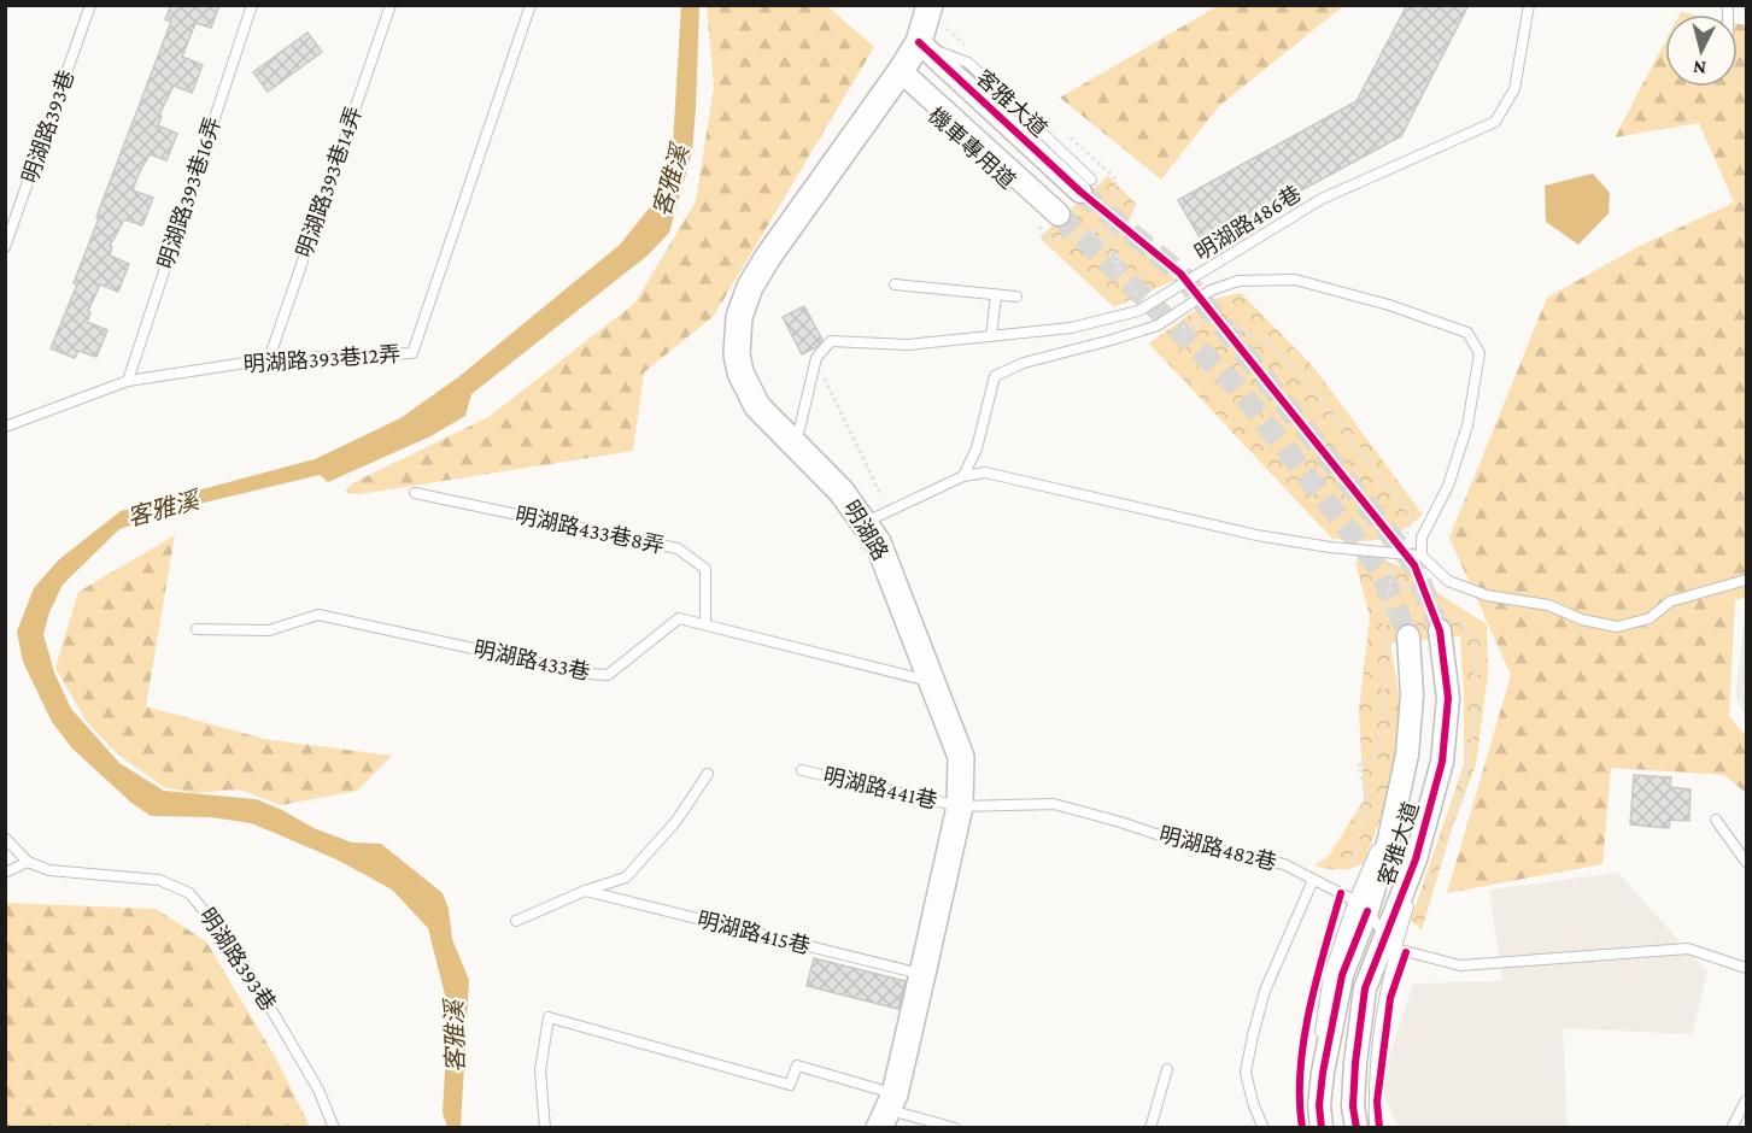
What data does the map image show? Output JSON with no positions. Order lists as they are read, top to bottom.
{
  "streets": {
    "main road": ["明湖路"],
    "street": ["客雅大道"],
    "lane": [
      "明湖路393巷",
      "明湖路393巷14弄",
      "明湖路393巷16弄",
      "明湖路486巷",
      "明湖路393巷12弄",
      "明湖路433巷8弄",
      "明湖路433巷",
      "明湖路441巷",
      "明湖路482巷",
      "明湖路415巷"
    ]
  },
  "crossings": [
    ["客雅大道", "明湖路"],
    ["客雅大道", "明湖路482巷"],
    ["明湖路393巷14弄", "明湖路393巷12弄"],
    ["明湖路393巷16弄", "明湖路393巷12弄"],
    ["明湖路433巷8弄", "明湖路433巷"],
    ["明湖路", "明湖路433巷"],
    ["明湖路", "明湖路441巷"],
    ["明湖路", "明湖路482巷"],
    ["明湖路", "明湖路415巷"],
    ["明湖路441巷", "明湖路482巷"]
  ],
  "water": ["客雅溪"],
  "north": "bottom"
}
